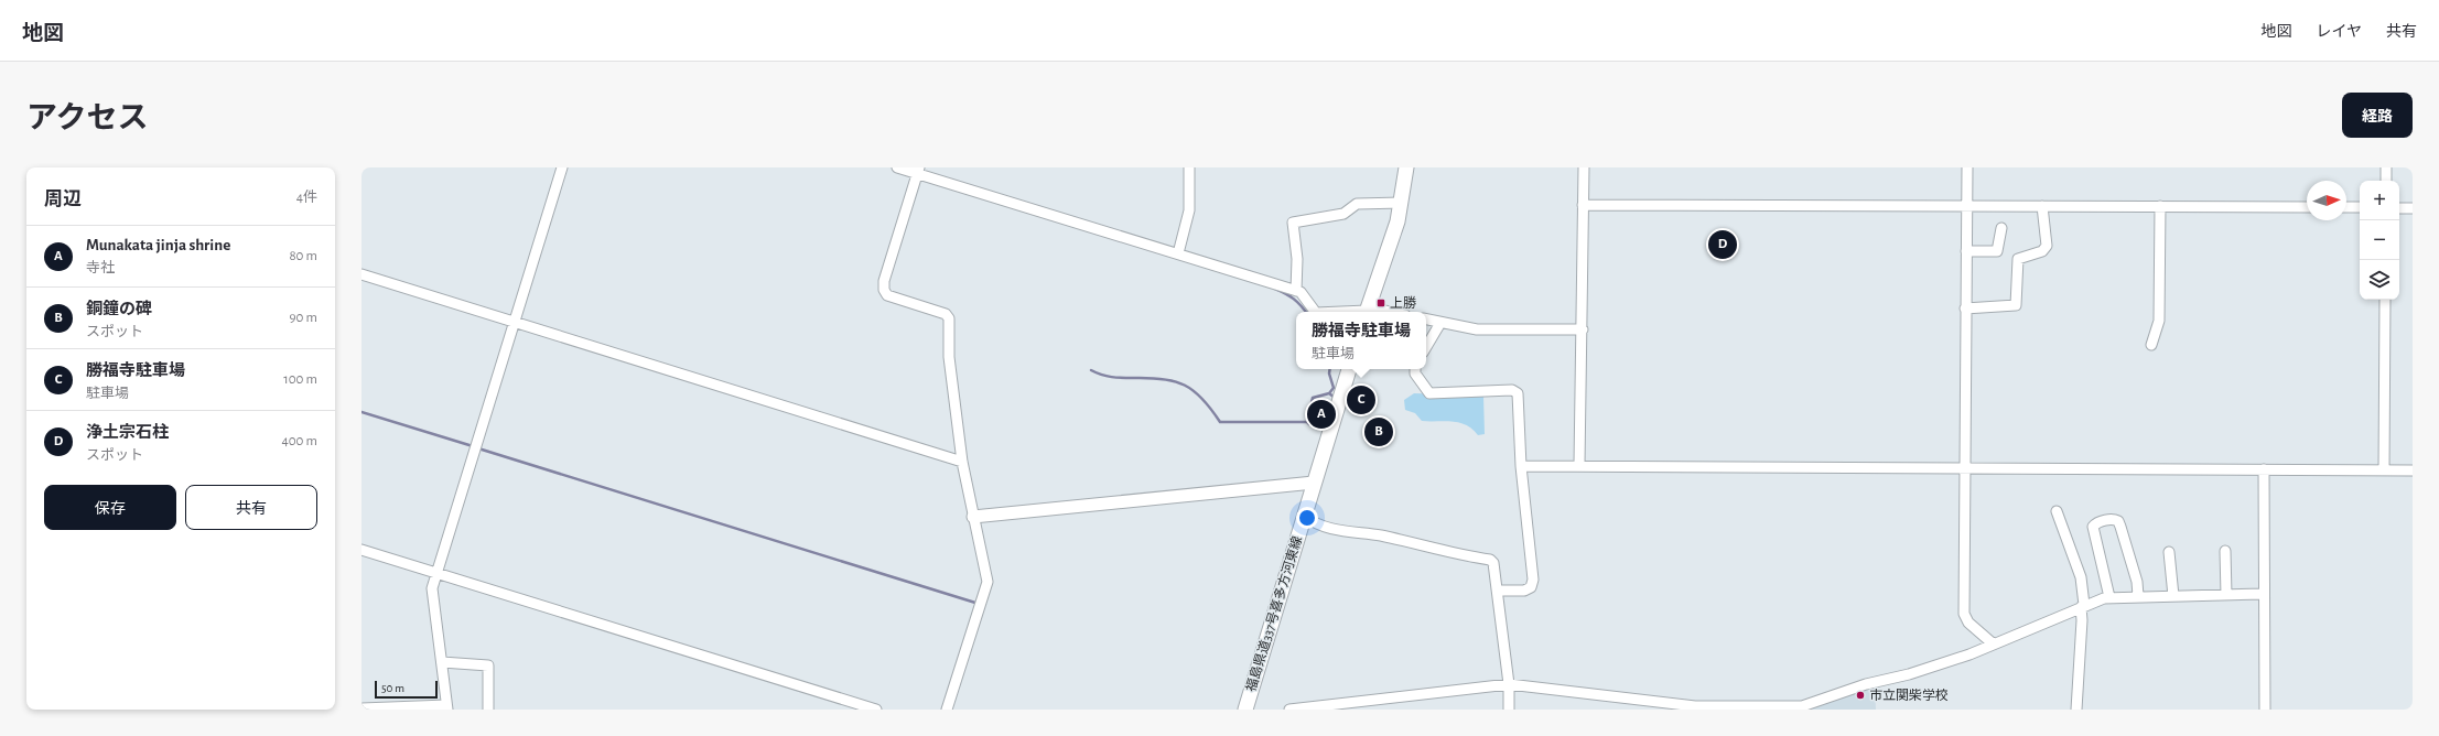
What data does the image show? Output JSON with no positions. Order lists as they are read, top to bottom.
{
  "streets": {
    "main road": ["福島県道337号喜多方河東線"]
  },
  "places": {
    "transit": ["上勝"],
    "other": ["市立関柴学校"]
  },
  "scale_bar": "50 m",
  "north": "right",
  "page": {
    "header": "地図",
    "nav": ["地図", "レイヤ", "共有"],
    "title": "アクセス",
    "buttons": [
      "経路",
      ["保存", "共有"]
    ],
    "heading": ["周辺", "4件"],
    "map_buttons": ["+", "−"],
    "list": [
      {
        "mark": "A",
        "name": "Munakata jinja shrine",
        "note": "寺社",
        "value": "80 m"
      },
      {
        "mark": "B",
        "name": "銅鐘の碑",
        "note": "スポット",
        "value": "90 m"
      },
      {
        "mark": "C",
        "name": "勝福寺駐車場",
        "note": "駐車場",
        "value": "100 m"
      },
      {
        "mark": "D",
        "name": "浄土宗石柱",
        "note": "スポット",
        "value": "400 m"
      }
    ],
    "pins": [
      "D",
      "C",
      "A",
      "B"
    ],
    "popup": ["勝福寺駐車場", "駐車場"],
    "scale": "50 m"
  }
}
